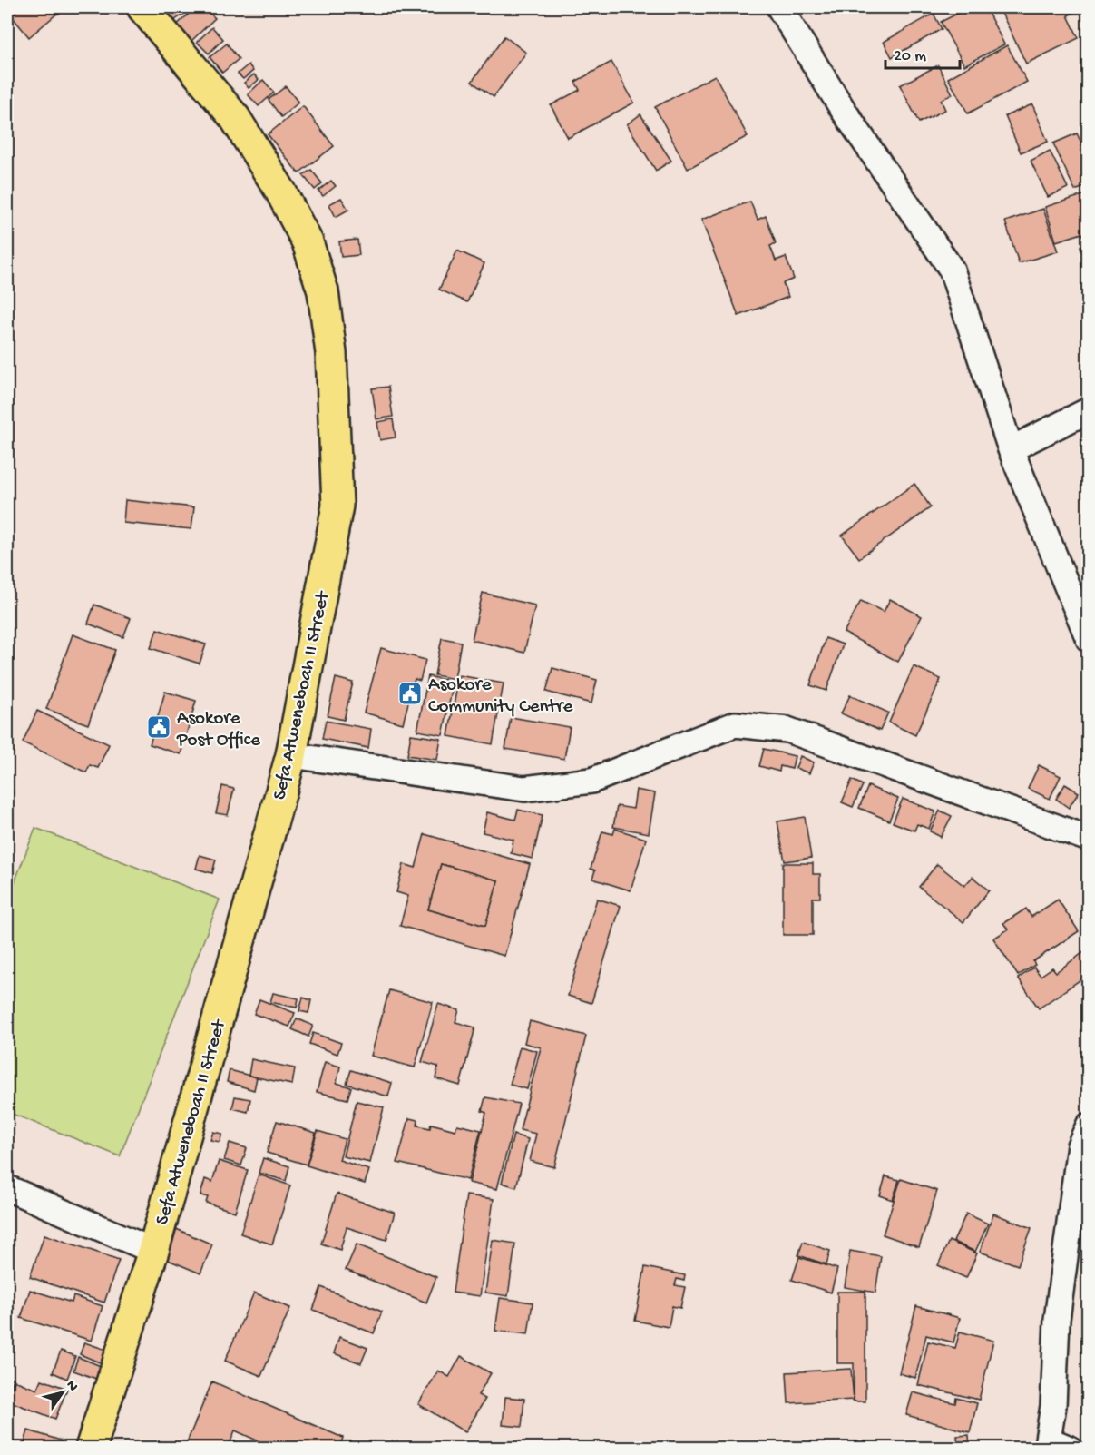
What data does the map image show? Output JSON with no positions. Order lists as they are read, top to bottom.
{
  "streets": {
    "main road": ["Sefa Atweneboah II Street"]
  },
  "places": {
    "public building": ["Asokore Community Centre", "Asokore Post Office"]
  },
  "scale_bar": "20 m",
  "north": "top right"
}
